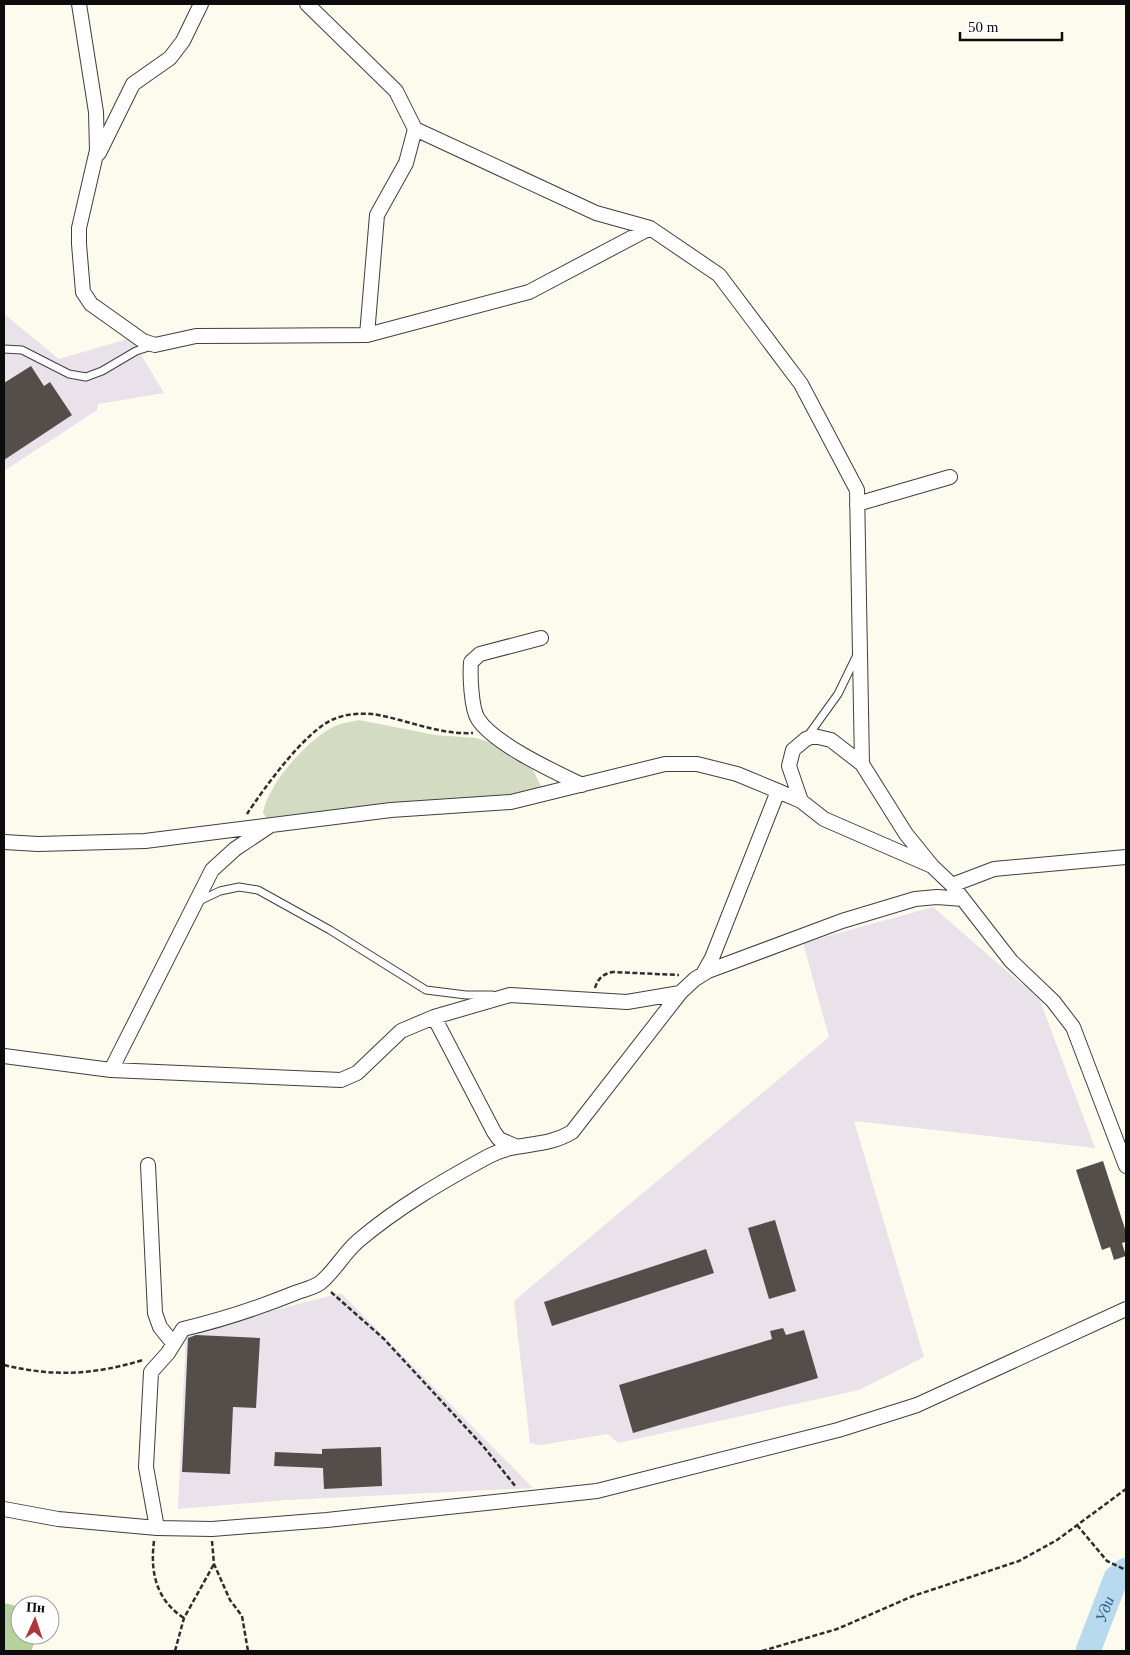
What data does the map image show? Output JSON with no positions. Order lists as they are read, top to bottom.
{
  "water": ["Уди"],
  "scale_bar": "50 m",
  "north": "top"
}
